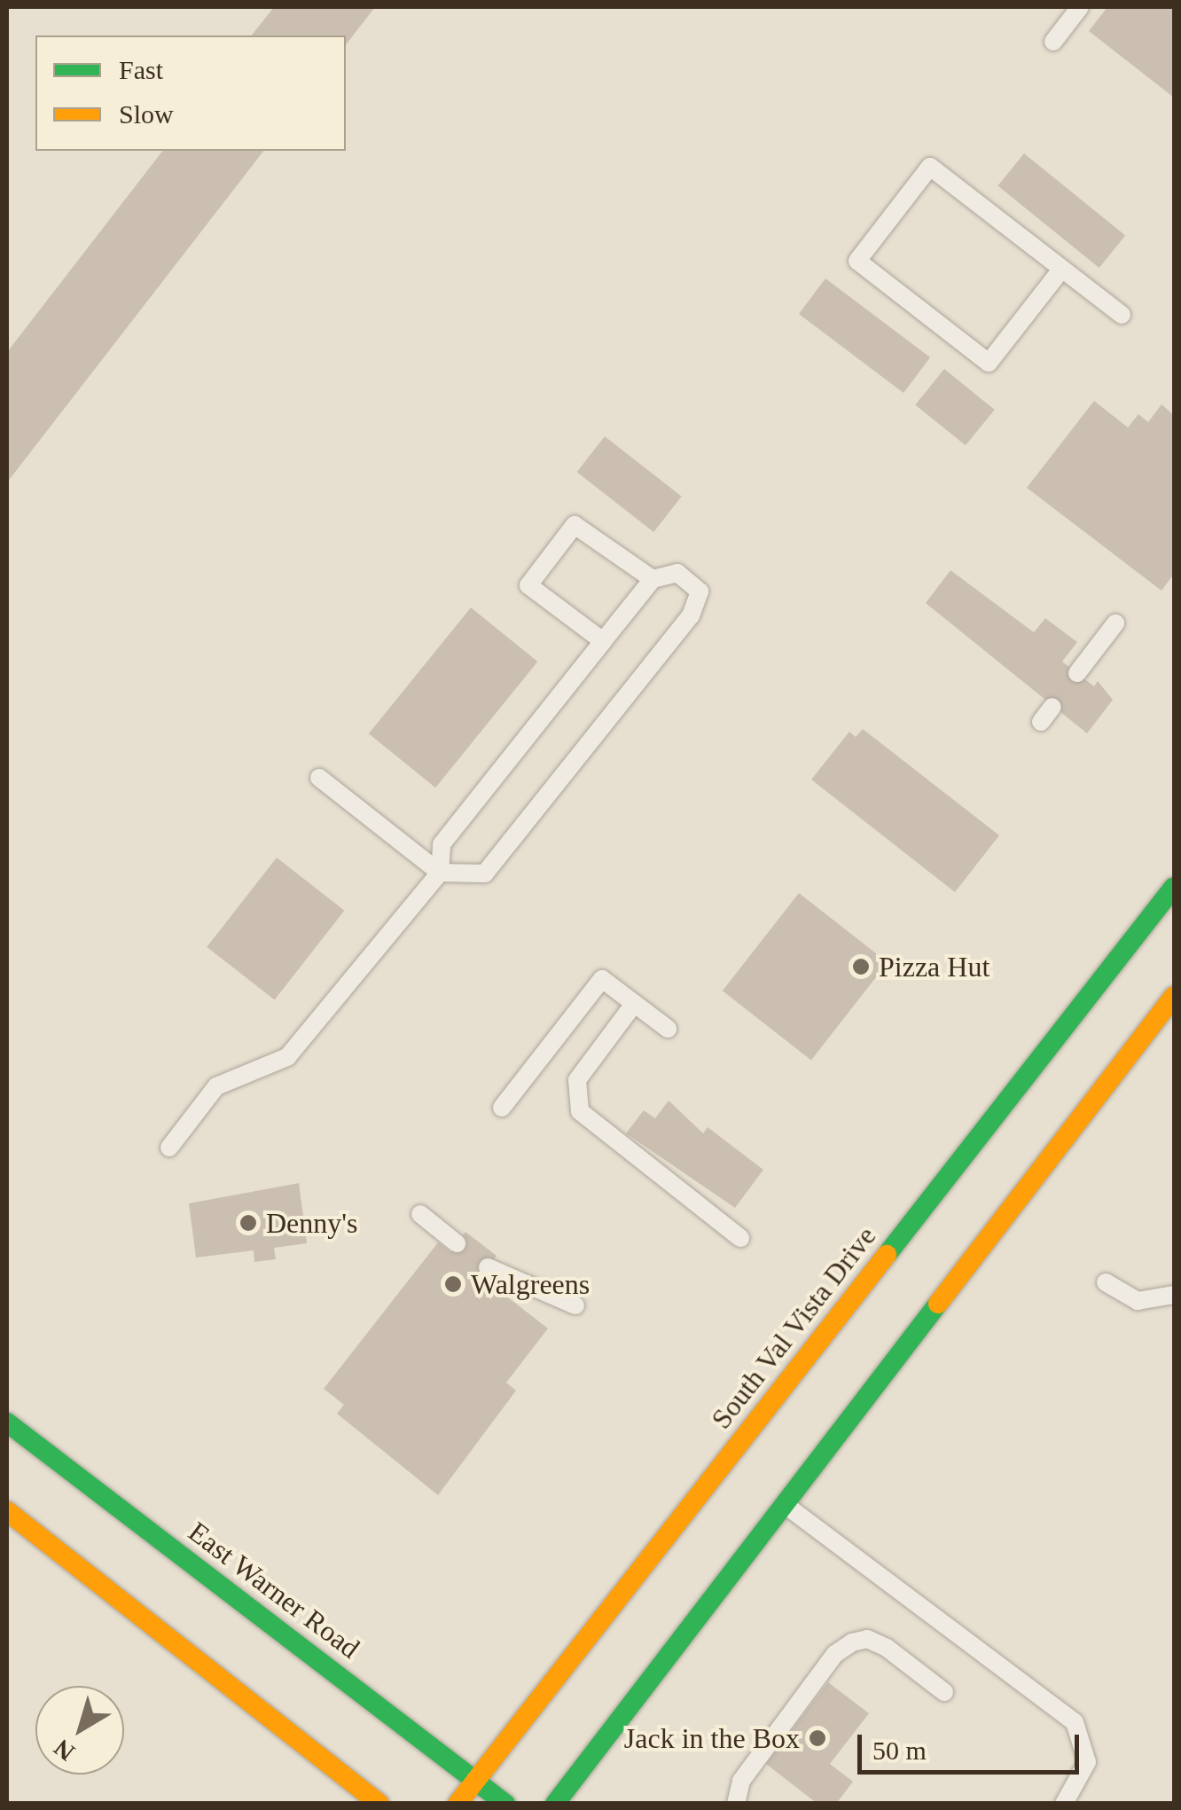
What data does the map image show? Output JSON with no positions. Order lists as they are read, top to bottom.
{
  "streets": {
    "main road": ["South Val Vista Drive", "East Warner Road"]
  },
  "crossings": [
    ["South Val Vista Drive", "East Warner Road"]
  ],
  "places": [
    "Pizza Hut",
    "Denny's",
    "Walgreens",
    "Jack in the Box"
  ],
  "legend": ["Fast", "Slow"],
  "scale_bar": "50 m",
  "north": "bottom left"
}
